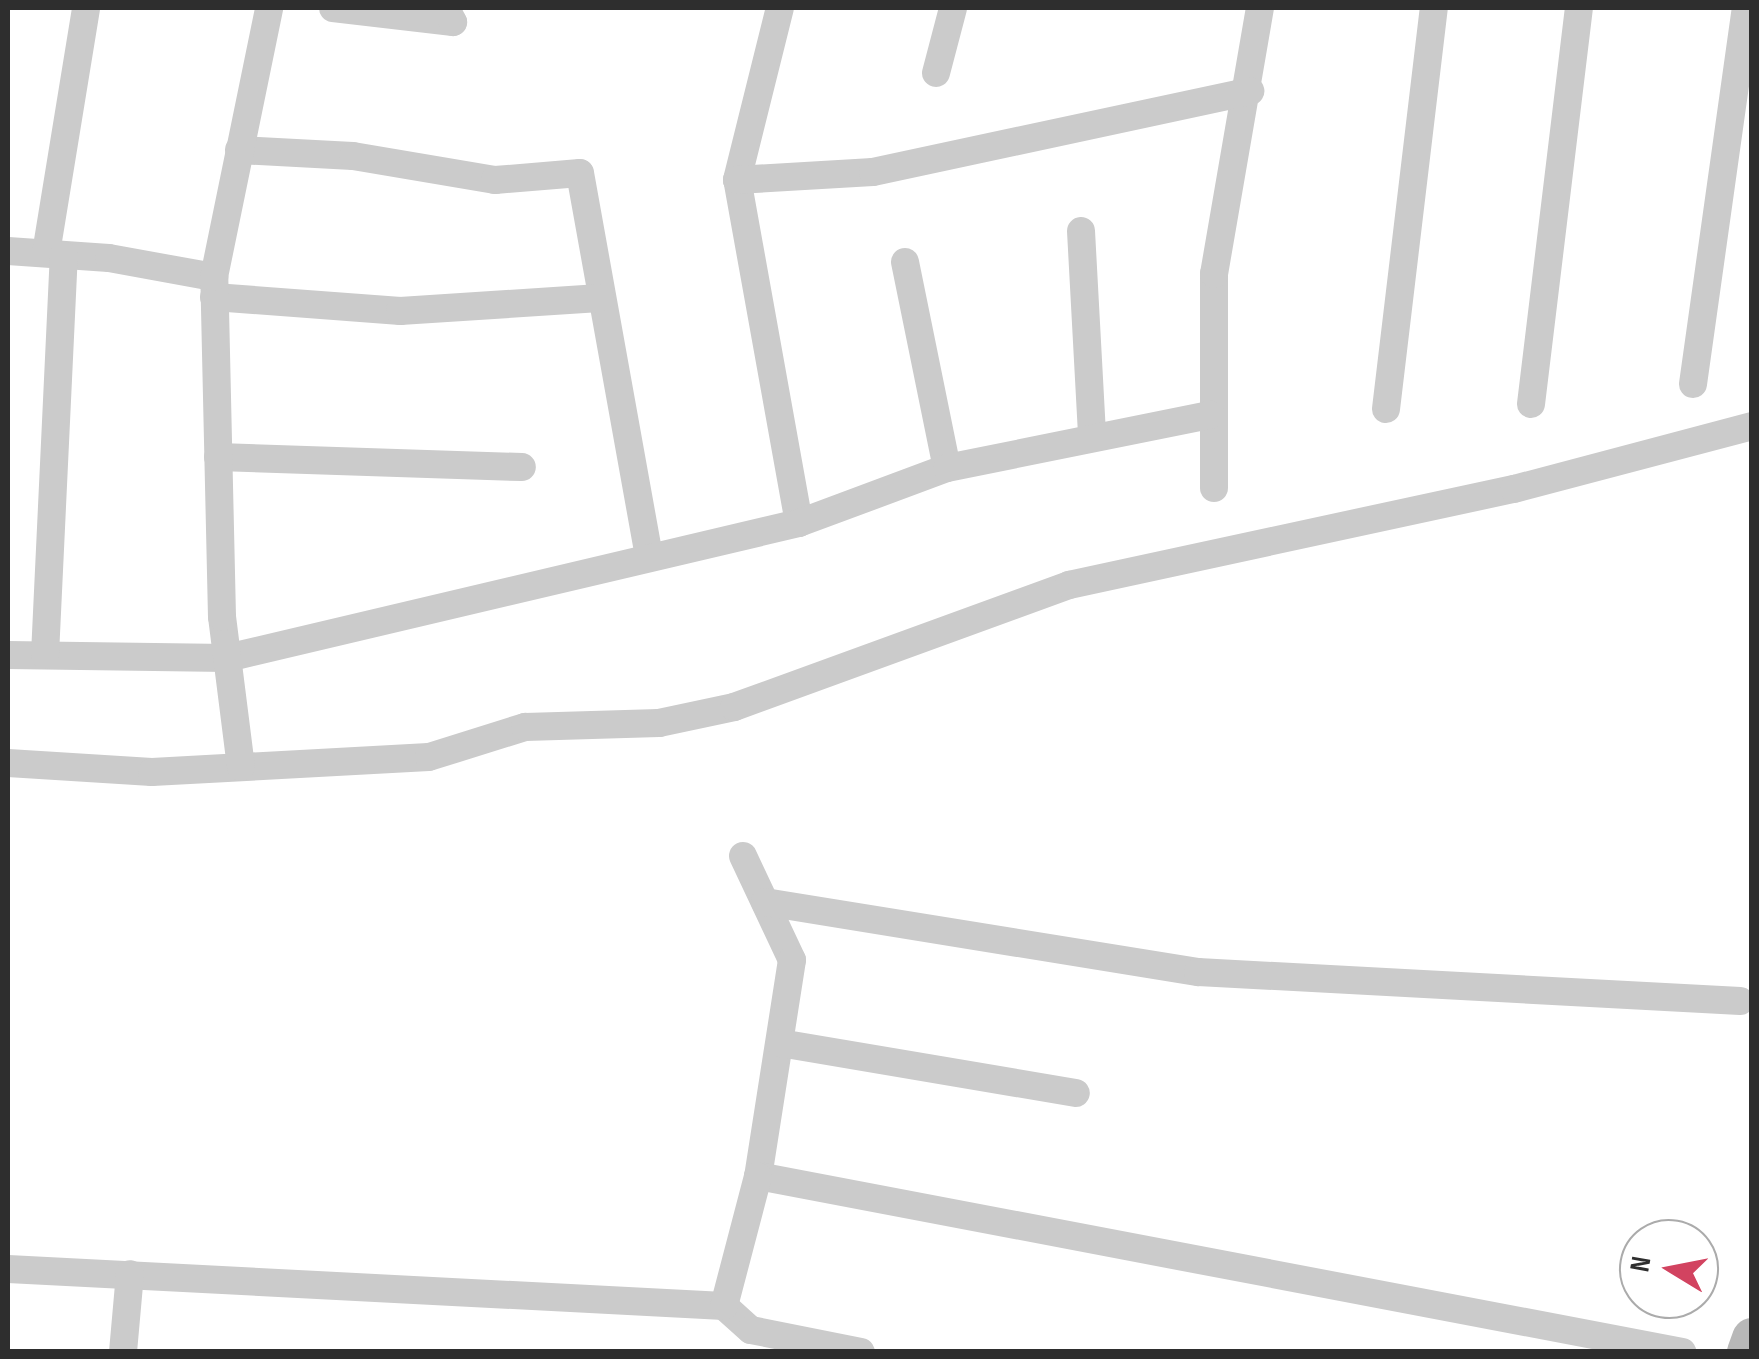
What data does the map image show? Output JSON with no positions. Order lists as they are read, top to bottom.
{
  "north": "left"
}
